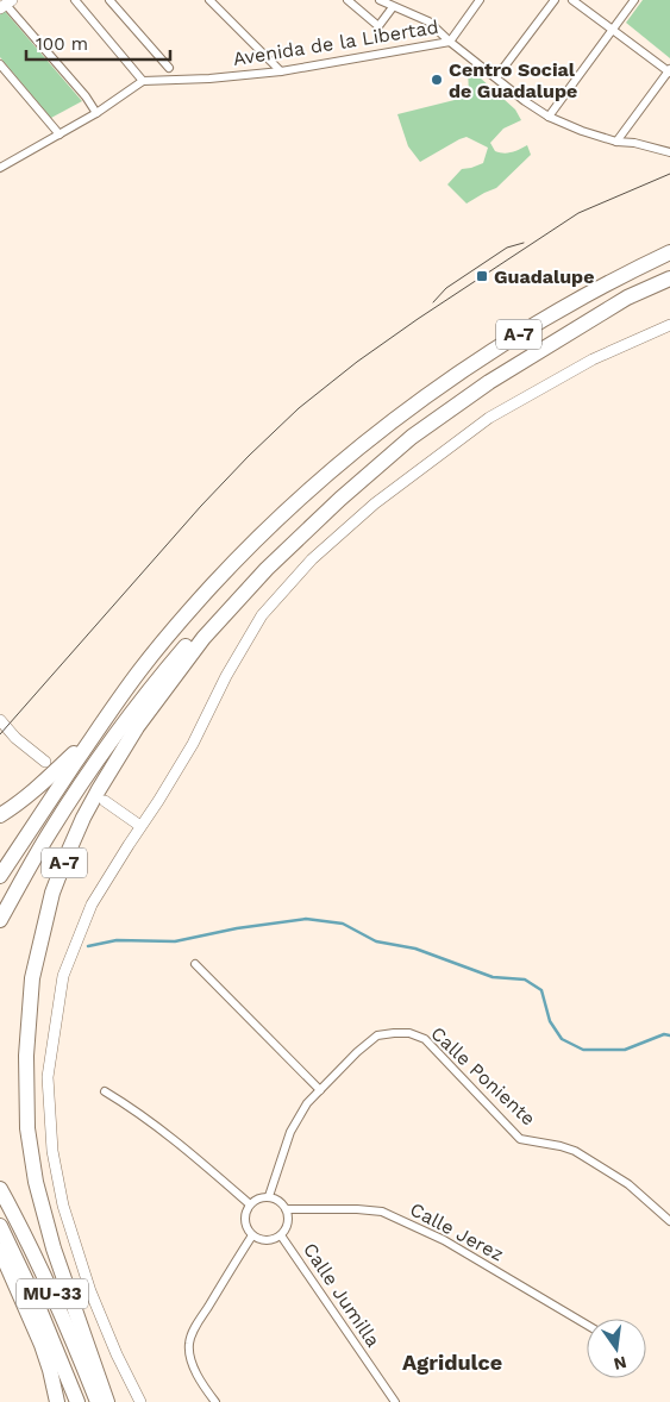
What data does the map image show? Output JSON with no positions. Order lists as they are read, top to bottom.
{
  "streets": {
    "highway": ["A-7", "MU-33"],
    "street": [
      "Avenida de la Libertad",
      "Calle Poniente",
      "Calle Jerez",
      "Calle Jumilla"
    ]
  },
  "crossings": [
    ["Calle Poniente", "Calle Jerez"],
    ["Calle Poniente", "Calle Jumilla"],
    ["Calle Jerez", "Calle Jumilla"]
  ],
  "districts": ["Agridulce"],
  "places": {
    "other": ["Centro Social de Guadalupe"],
    "transit": ["Guadalupe"]
  },
  "scale_bar": "100 m",
  "north": "bottom"
}
